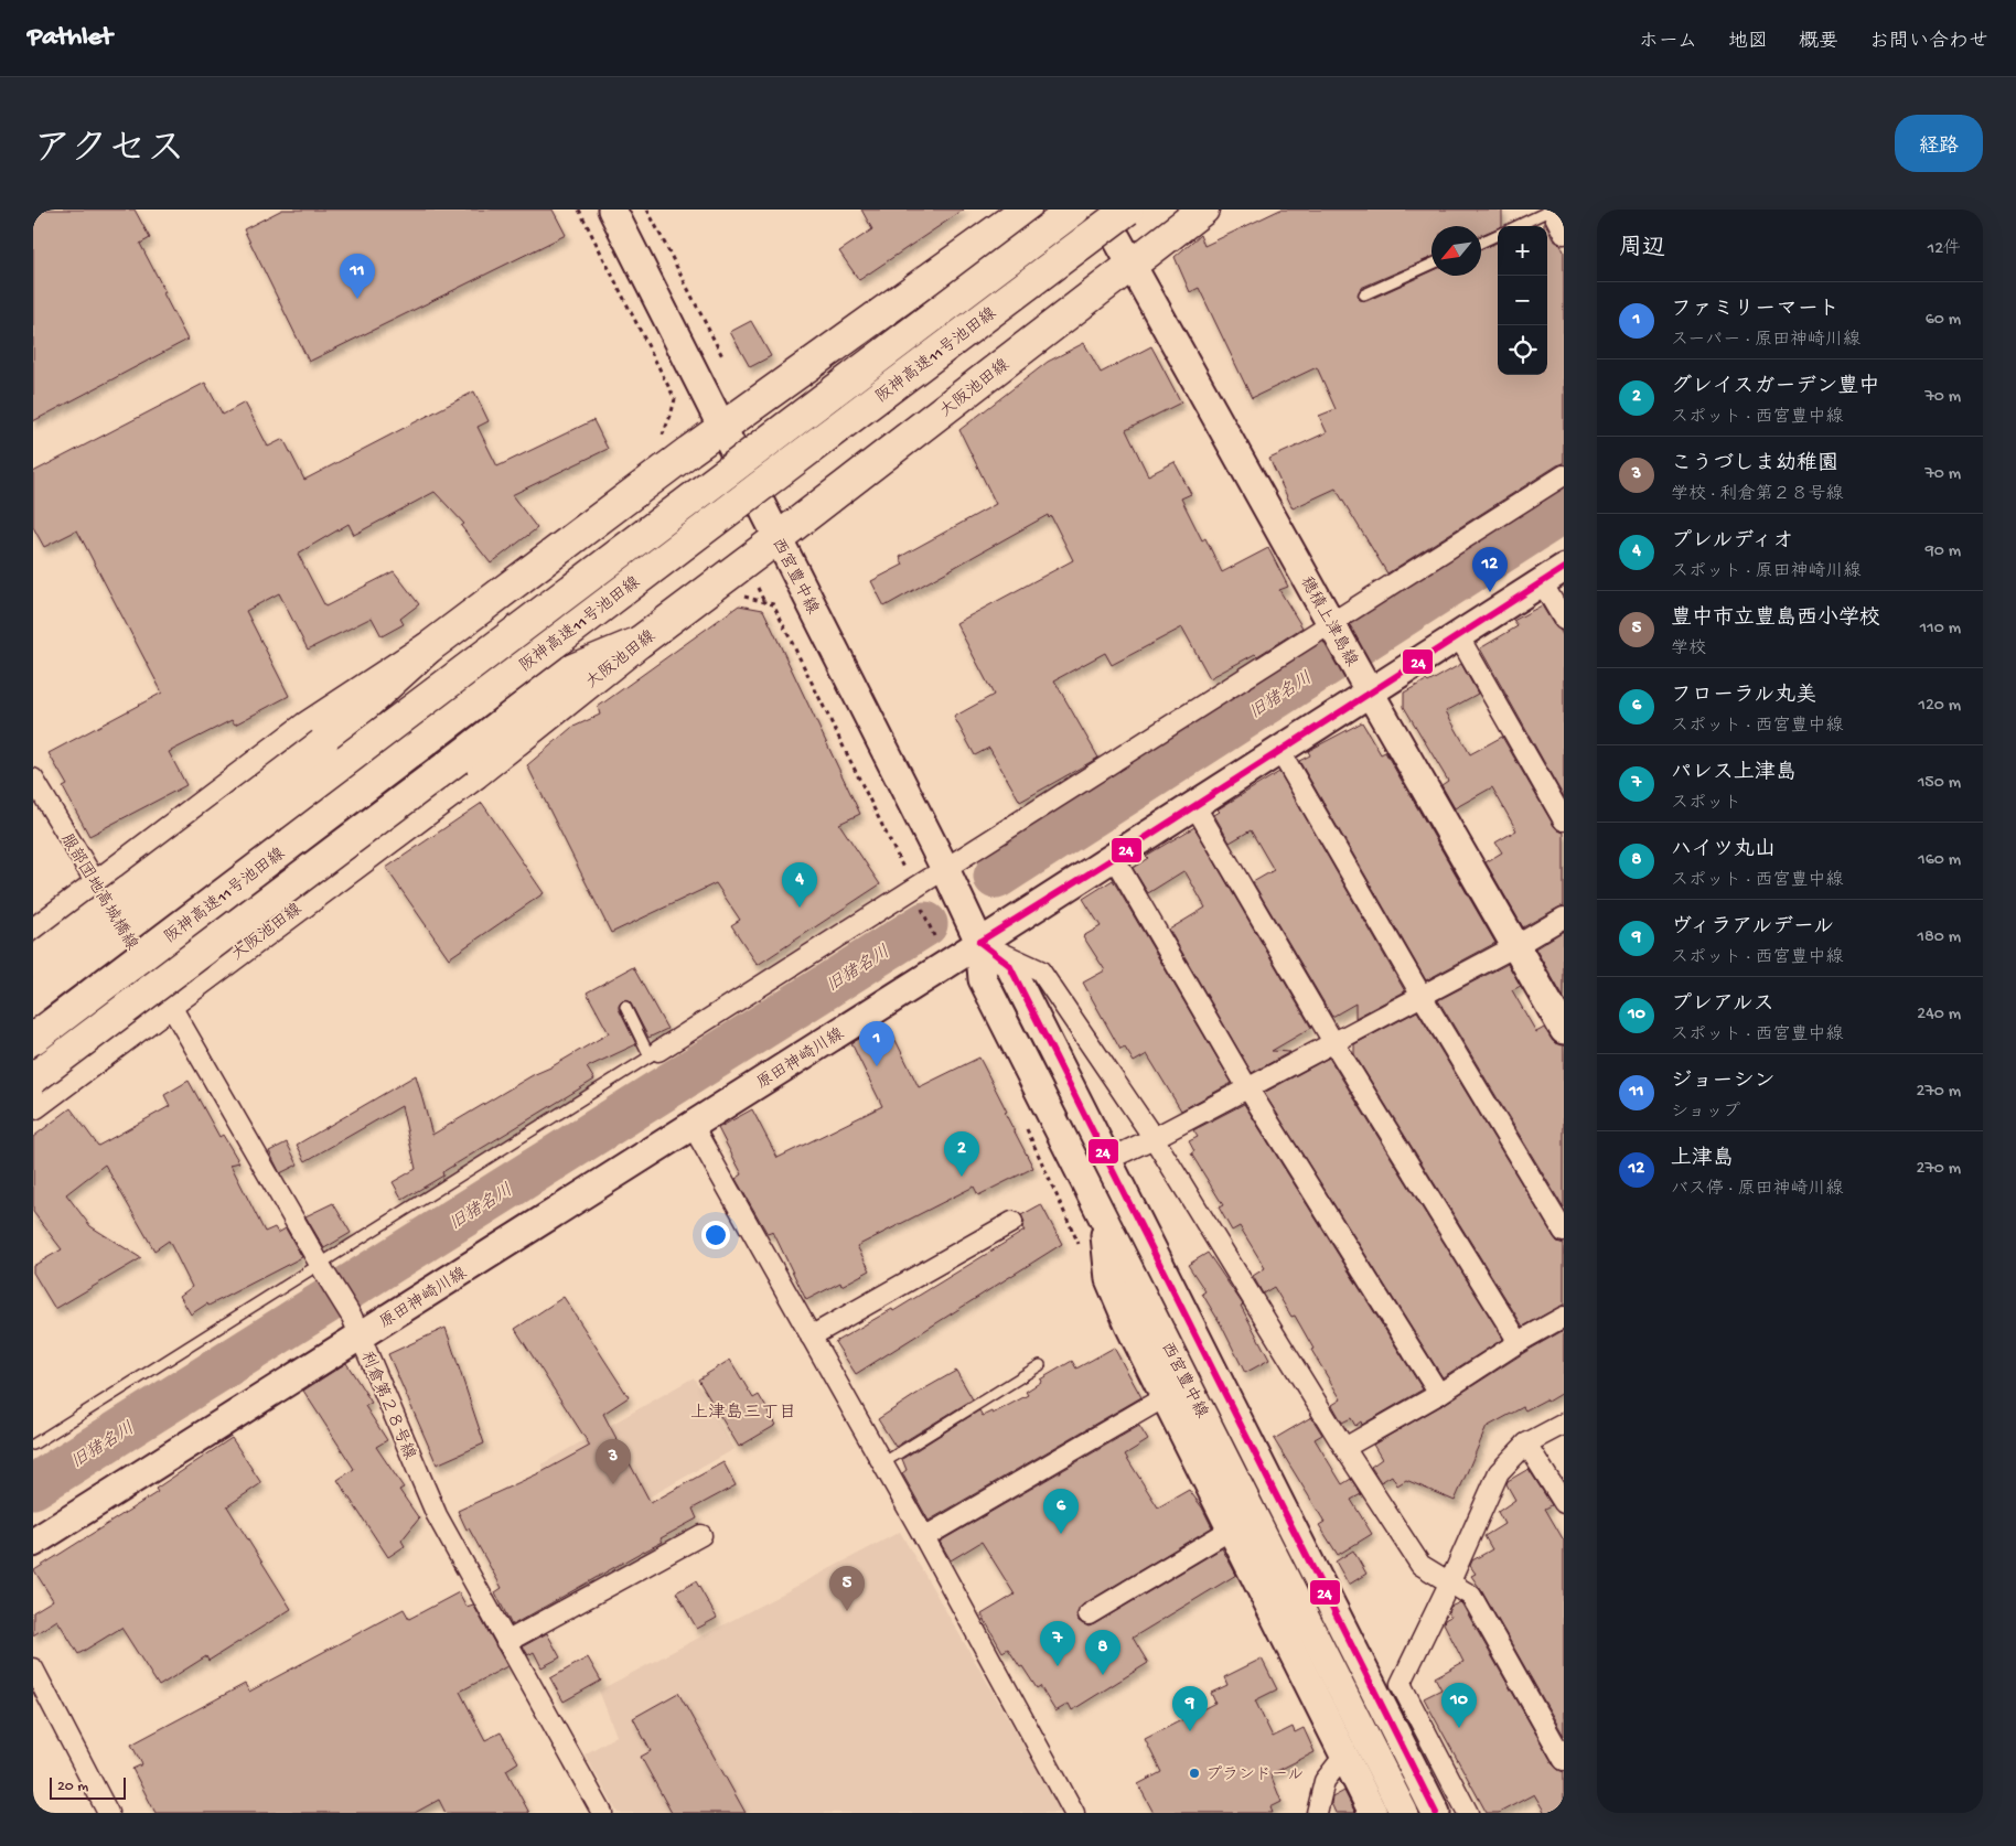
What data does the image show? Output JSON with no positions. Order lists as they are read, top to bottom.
{
  "streets": {
    "main road": [
      "阪神高速11号池田線",
      "大阪池田線",
      "西宮豊中線",
      "穂積上津島線",
      "原田神崎川線"
    ],
    "street": ["服部団地高城橋線", "利倉第２８号線"]
  },
  "crossings": [
    ["大阪池田線", "西宮豊中線"],
    ["大阪池田線", "穂積上津島線"],
    ["大阪池田線", "服部団地高城橋線"],
    ["大阪池田線", "利倉第２８号線"],
    ["西宮豊中線", "原田神崎川線"],
    ["穂積上津島線", "原田神崎川線"],
    ["服部団地高城橋線", "利倉第２８号線"],
    ["原田神崎川線", "利倉第２８号線"]
  ],
  "districts": ["上津島三丁目"],
  "water": ["旧猪名川"],
  "places": ["プランドール"],
  "lines": ["transit line 24"],
  "scale_bar": "20 m",
  "north": "bottom left",
  "page": {
    "header": "Pathlet",
    "nav": [
      "ホーム",
      "地図",
      "概要",
      "お問い合わせ"
    ],
    "title": "アクセス",
    "buttons": "経路",
    "heading": ["周辺", "12件"],
    "map_buttons": ["+", "−"],
    "pins": [
      "11",
      "12",
      "4",
      "1",
      "2",
      "3",
      "6",
      "5",
      "7",
      "8",
      "10",
      "9"
    ],
    "list": [
      {
        "mark": "1",
        "name": "ファミリーマート",
        "note": "スーパー · 原田神崎川線",
        "value": "60 m"
      },
      {
        "mark": "2",
        "name": "グレイスガーデン豊中",
        "note": "スポット · 西宮豊中線",
        "value": "70 m"
      },
      {
        "mark": "3",
        "name": "こうづしま幼稚園",
        "note": "学校 · 利倉第２８号線",
        "value": "70 m"
      },
      {
        "mark": "4",
        "name": "プレルディオ",
        "note": "スポット · 原田神崎川線",
        "value": "90 m"
      },
      {
        "mark": "5",
        "name": "豊中市立豊島西小学校",
        "note": "学校",
        "value": "110 m"
      },
      {
        "mark": "6",
        "name": "フローラル丸美",
        "note": "スポット · 西宮豊中線",
        "value": "120 m"
      },
      {
        "mark": "7",
        "name": "パレス上津島",
        "note": "スポット",
        "value": "150 m"
      },
      {
        "mark": "8",
        "name": "ハイツ丸山",
        "note": "スポット · 西宮豊中線",
        "value": "160 m"
      },
      {
        "mark": "9",
        "name": "ヴィラアルデール",
        "note": "スポット · 西宮豊中線",
        "value": "180 m"
      },
      {
        "mark": "10",
        "name": "プレアルス",
        "note": "スポット · 西宮豊中線",
        "value": "240 m"
      },
      {
        "mark": "11",
        "name": "ジョーシン",
        "note": "ショップ",
        "value": "270 m"
      },
      {
        "mark": "12",
        "name": "上津島",
        "note": "バス停 · 原田神崎川線",
        "value": "270 m"
      }
    ],
    "scale": "20 m"
  }
}
